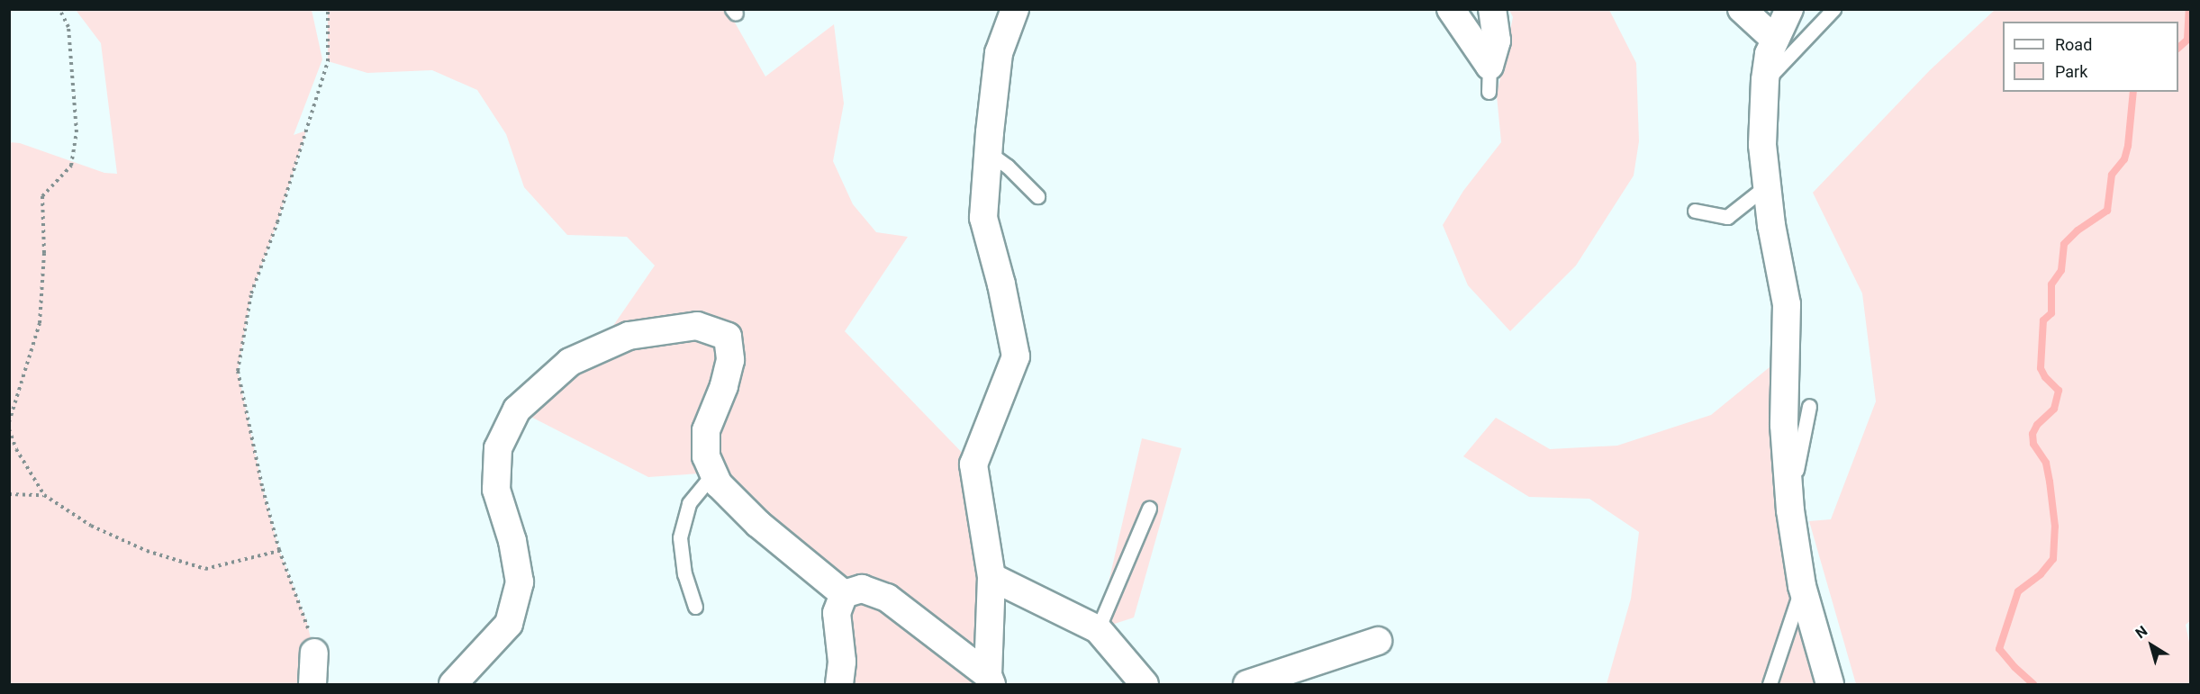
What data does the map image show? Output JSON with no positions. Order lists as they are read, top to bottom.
{
  "legend": ["Road", "Park"],
  "north": "top left"
}
